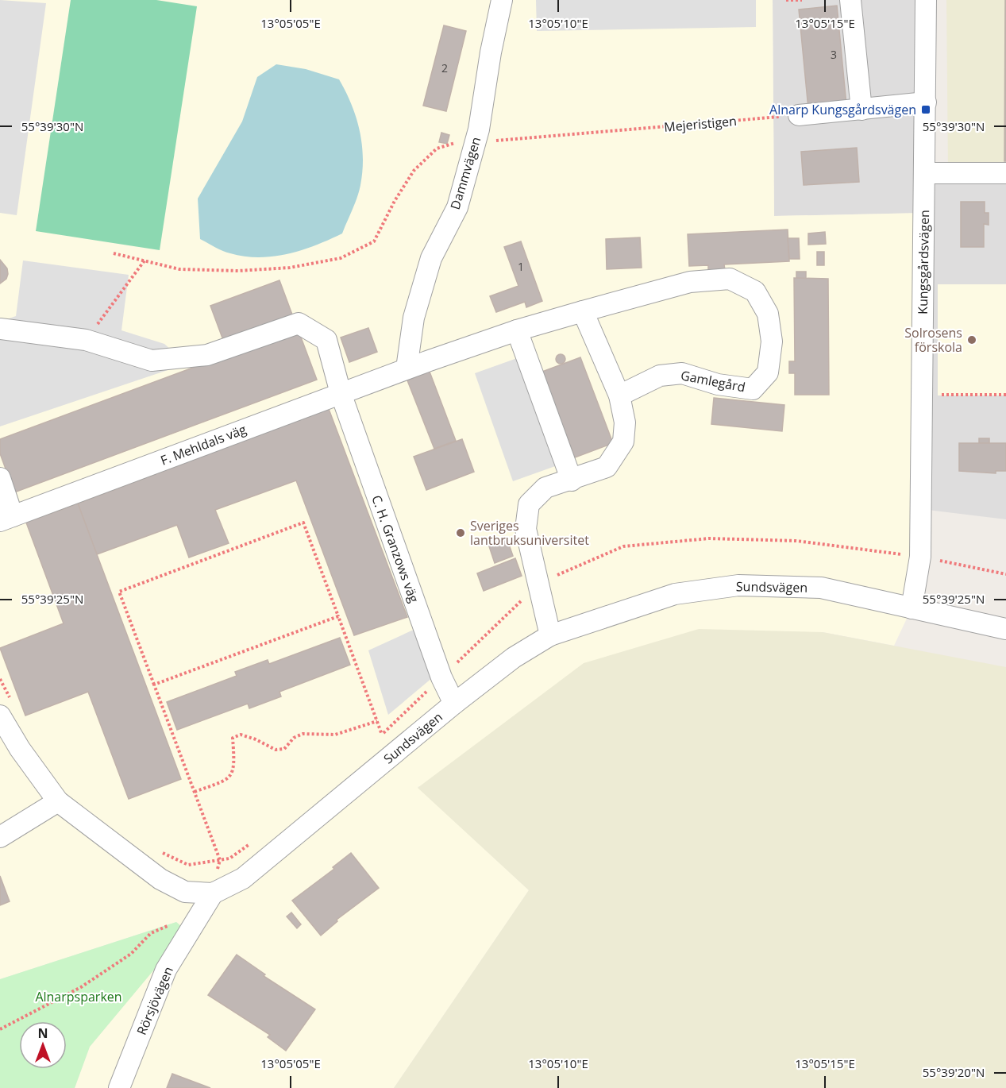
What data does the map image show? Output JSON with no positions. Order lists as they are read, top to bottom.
{
  "streets": {
    "street": [
      "Dammvägen",
      "Kungsgårdsvägen",
      "Gamlegård",
      "F. Mehldals väg",
      "C. H. Granzows väg",
      "Sundsvägen",
      "Rörsjövägen"
    ],
    "path": ["Mejeristigen"]
  },
  "crossings": [
    ["Mejeristigen", "Dammvägen"],
    ["Dammvägen", "Gamlegård"],
    ["Dammvägen", "F. Mehldals väg"],
    ["Kungsgårdsvägen", "Sundsvägen"],
    ["Gamlegård", "F. Mehldals väg"],
    ["F. Mehldals väg", "C. H. Granzows väg"],
    ["C. H. Granzows väg", "Sundsvägen"],
    ["Sundsvägen", "Rörsjövägen"]
  ],
  "parks": ["Alnarpsparken"],
  "places": {
    "transit": ["Alnarp Kungsgårdsvägen"],
    "other": ["Solrosens förskola", "Sveriges lantbruksuniversitet"]
  },
  "house_numbers": ["3", "2", "1"],
  "north": "top",
  "coordinates": [
    "13°05'05\"E",
    "13°05'10\"E",
    "13°05'15\"E",
    "55°39'30\"N",
    "55°39'25\"N",
    "55°39'20\"N"
  ]
}
